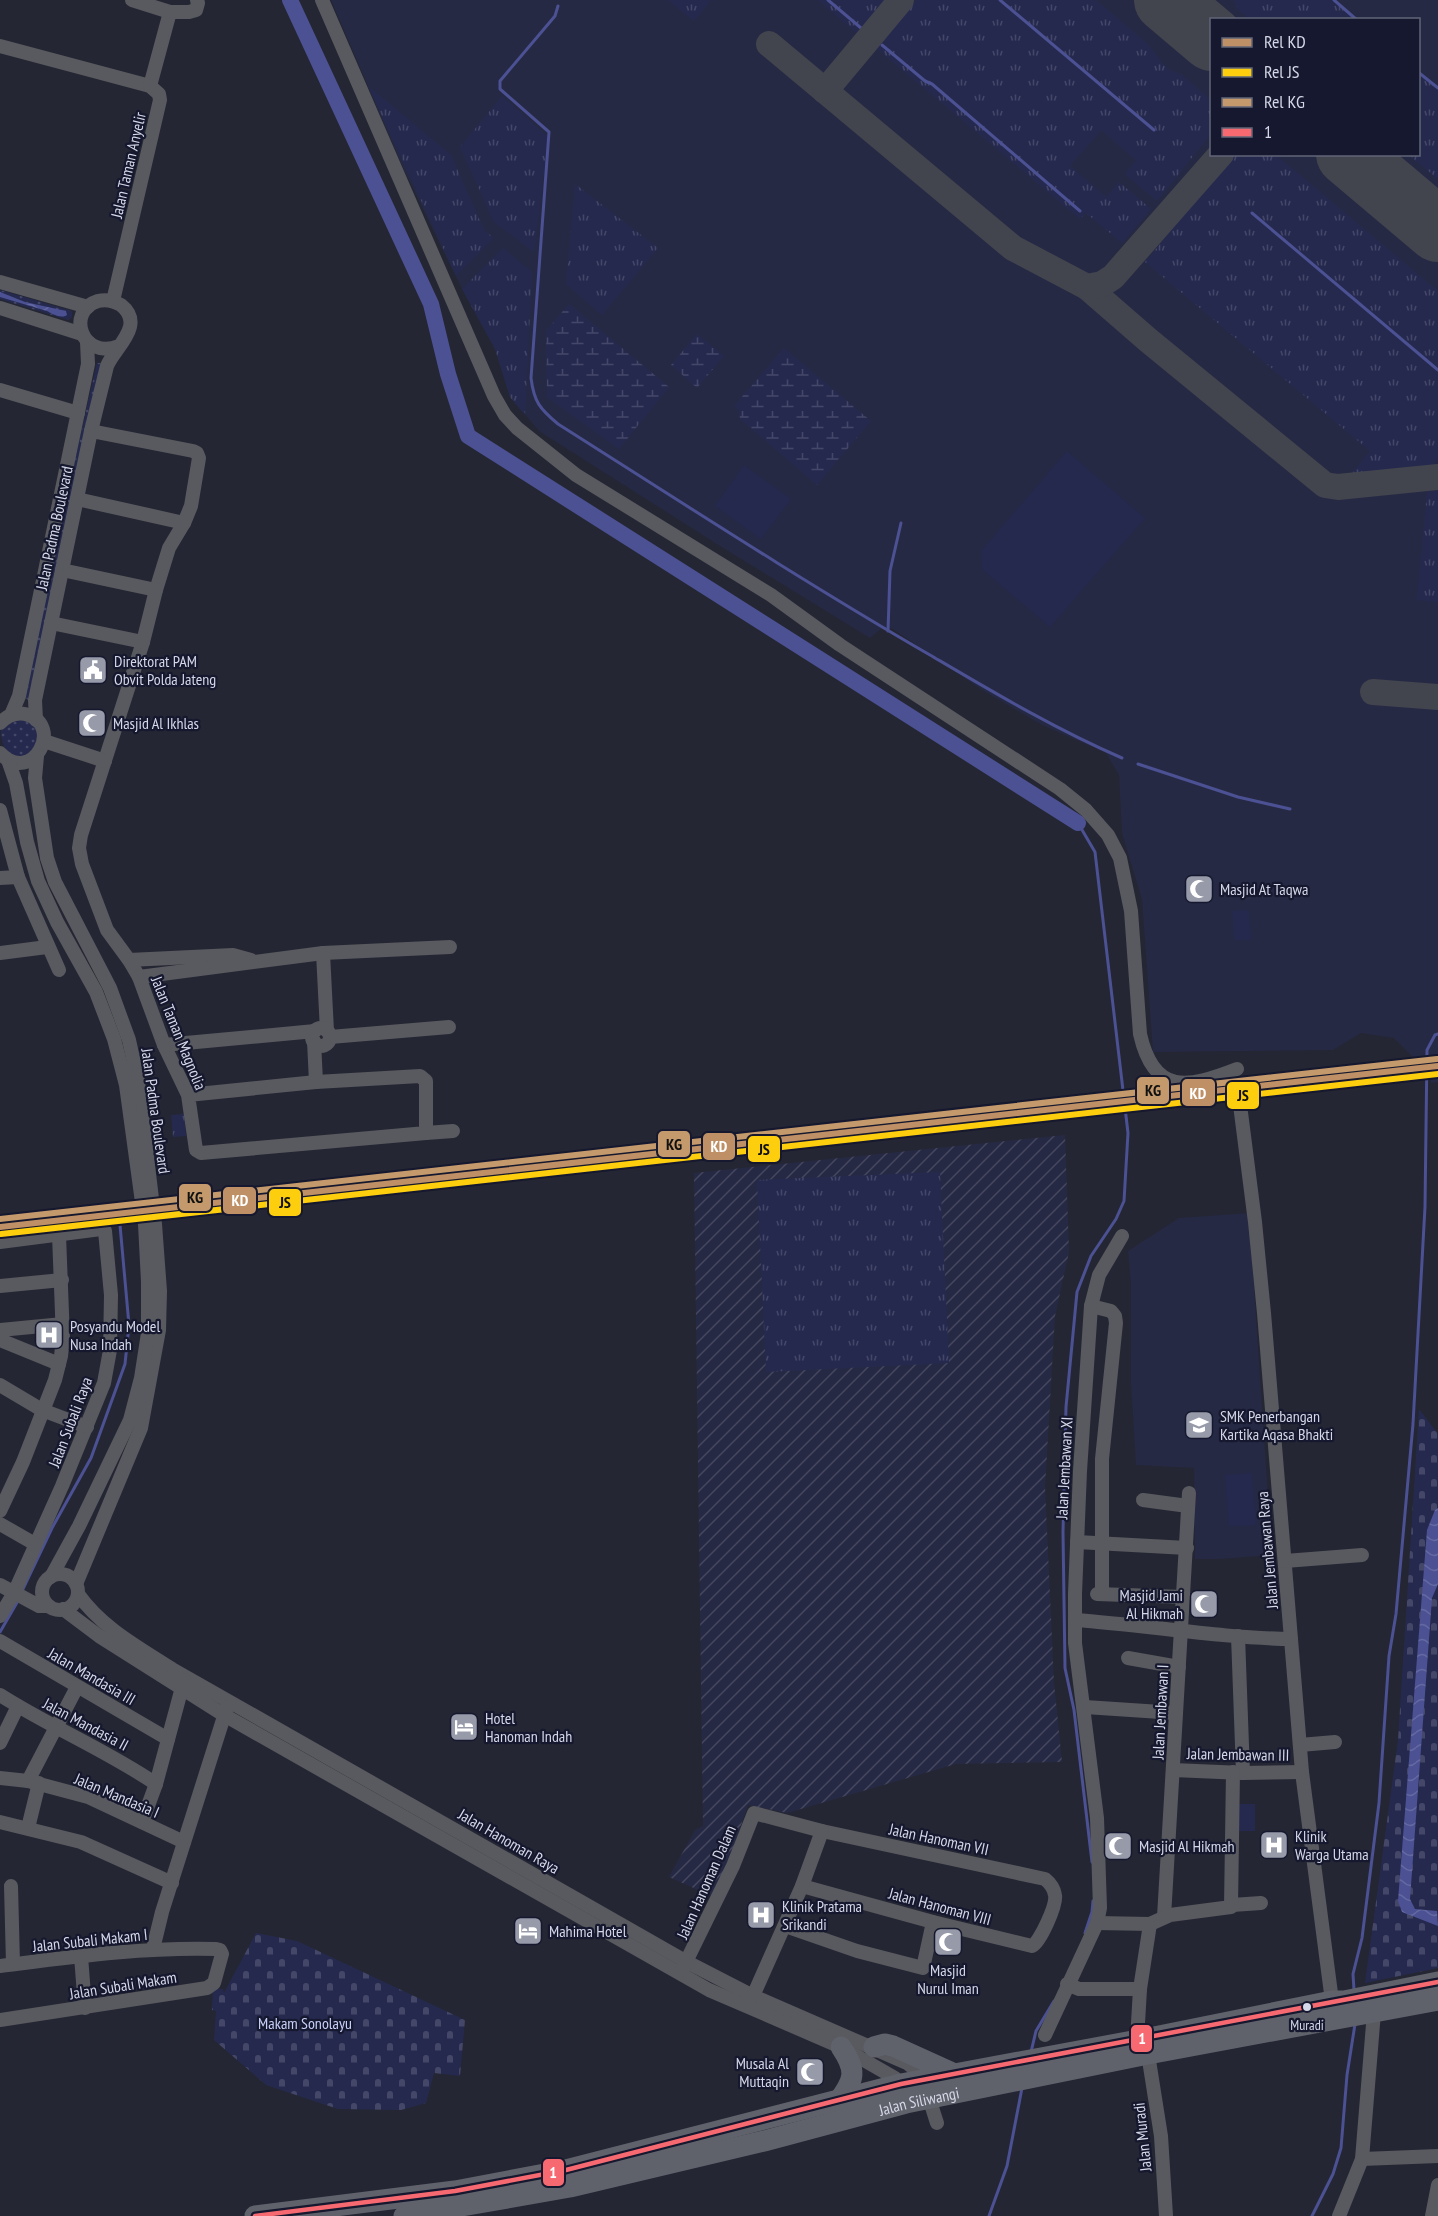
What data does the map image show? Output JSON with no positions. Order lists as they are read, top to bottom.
{
  "streets": {
    "highway": ["Jalan Siliwangi"],
    "street": [
      "Jalan Taman Anyelir",
      "Jalan Padma Boulevard",
      "Jalan Taman Magnolia",
      "Jalan Subali Raya",
      "Jalan Jembawan XI",
      "Jalan Jembawan Raya",
      "Jalan Mandasia III",
      "Jalan Jembawan I",
      "Jalan Mandasia II",
      "Jalan Jembawan III",
      "Jalan Mandasia I",
      "Jalan Hanoman VII",
      "Jalan Hanoman Raya",
      "Jalan Hanoman Dalam",
      "Jalan Hanoman VIII",
      "Jalan Subali Makam I",
      "Jalan Subali Makam",
      "Jalan Muradi"
    ]
  },
  "crossings": [
    ["Jalan Taman Anyelir", "Jalan Padma Boulevard"],
    ["Jalan Padma Boulevard", "Jalan Taman Magnolia"],
    ["Jalan Padma Boulevard", "Jalan Hanoman Raya"],
    ["Jalan Jembawan Raya", "Jalan Jembawan III"],
    ["Jalan Jembawan Raya", "Jalan Siliwangi"],
    ["Jalan Jembawan I", "Jalan Jembawan III"],
    ["Jalan Hanoman VII", "Jalan Hanoman Dalam"],
    ["Jalan Hanoman VII", "Jalan Hanoman VIII"],
    ["Jalan Hanoman Raya", "Jalan Hanoman Dalam"],
    ["Jalan Hanoman Raya", "Jalan Siliwangi"],
    ["Jalan Subali Makam I", "Jalan Subali Makam"],
    ["Jalan Siliwangi", "Jalan Muradi"]
  ],
  "parks": ["Makam Sonolayu"],
  "places": {
    "public building": ["Direktorat PAM Obvit Polda Jateng"],
    "mosque": [
      "Masjid Al Ikhlas",
      "Masjid At Taqwa",
      "Masjid Jami Al Hikmah",
      "Masjid Al Hikmah",
      "Masjid Nurul Iman",
      "Musala Al Muttaqin"
    ],
    "hospital": ["Posyandu Model Nusa Indah", "Klinik Warga Utama", "Klinik Pratama Srikandi"],
    "school or university": ["SMK Penerbangan Kartika Aqasa Bhakti"],
    "hotel": ["Hotel Hanoman Indah", "Mahima Hotel"],
    "other": ["Muradi"]
  },
  "lines": [
    "rail line KG",
    "rail line KD",
    "rail line JS",
    "transit line 1"
  ],
  "legend": [
    "Rel KD",
    "Rel JS",
    "Rel KG",
    "1"
  ]
}
